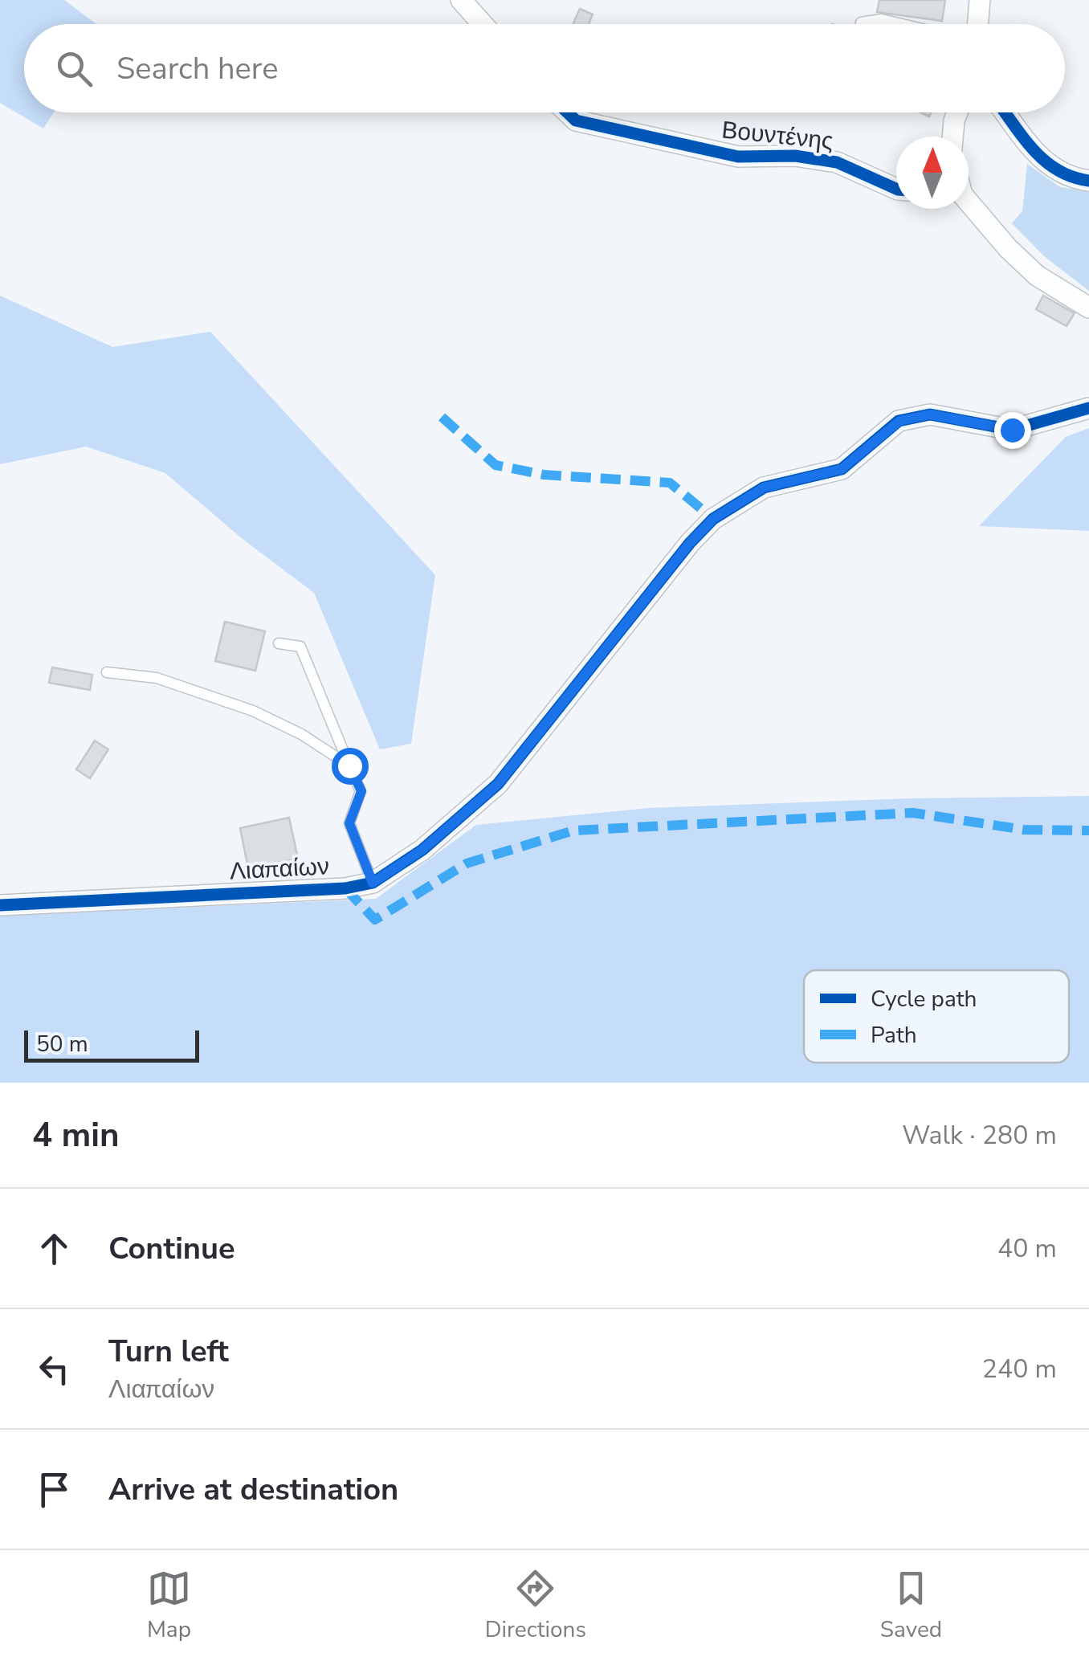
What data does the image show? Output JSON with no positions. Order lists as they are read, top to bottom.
{
  "streets": {
    "street": ["Βουντένης", "Λιαπαίων"]
  },
  "legend": ["Cycle path", "Path"],
  "scale_bar": "50 m",
  "north": "top",
  "page": {
    "search": "Search here",
    "scale": "50 m",
    "heading": ["4 min", "Walk · 280 m"],
    "list": [
      ["Continue", "40 m"],
      ["Turn left", "Λιαπαίων", "240 m"],
      "Arrive at destination"
    ],
    "nav": ["Map", "Directions", "Saved"]
  }
}
